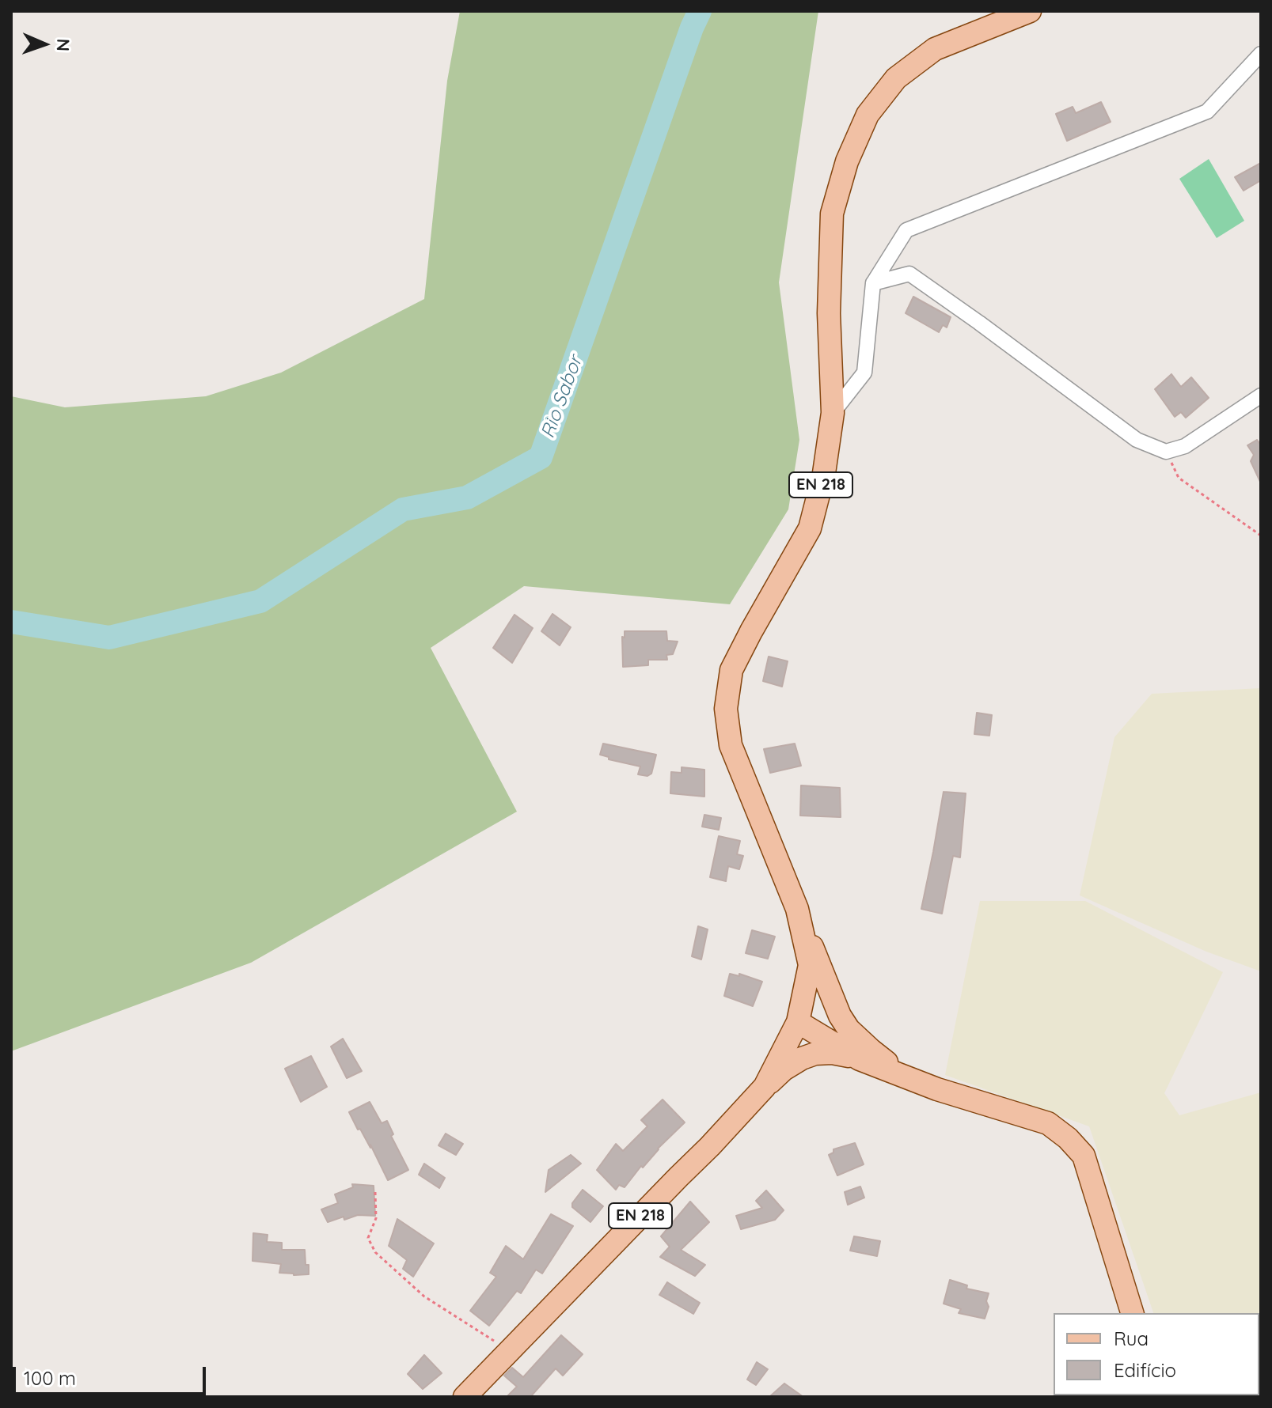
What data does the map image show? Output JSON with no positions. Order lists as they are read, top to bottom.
{
  "streets": {
    "main road": ["EN 218"]
  },
  "water": ["Rio Sabor"],
  "legend": ["Rua", "Edifício"],
  "scale_bar": "100 m",
  "north": "right"
}
